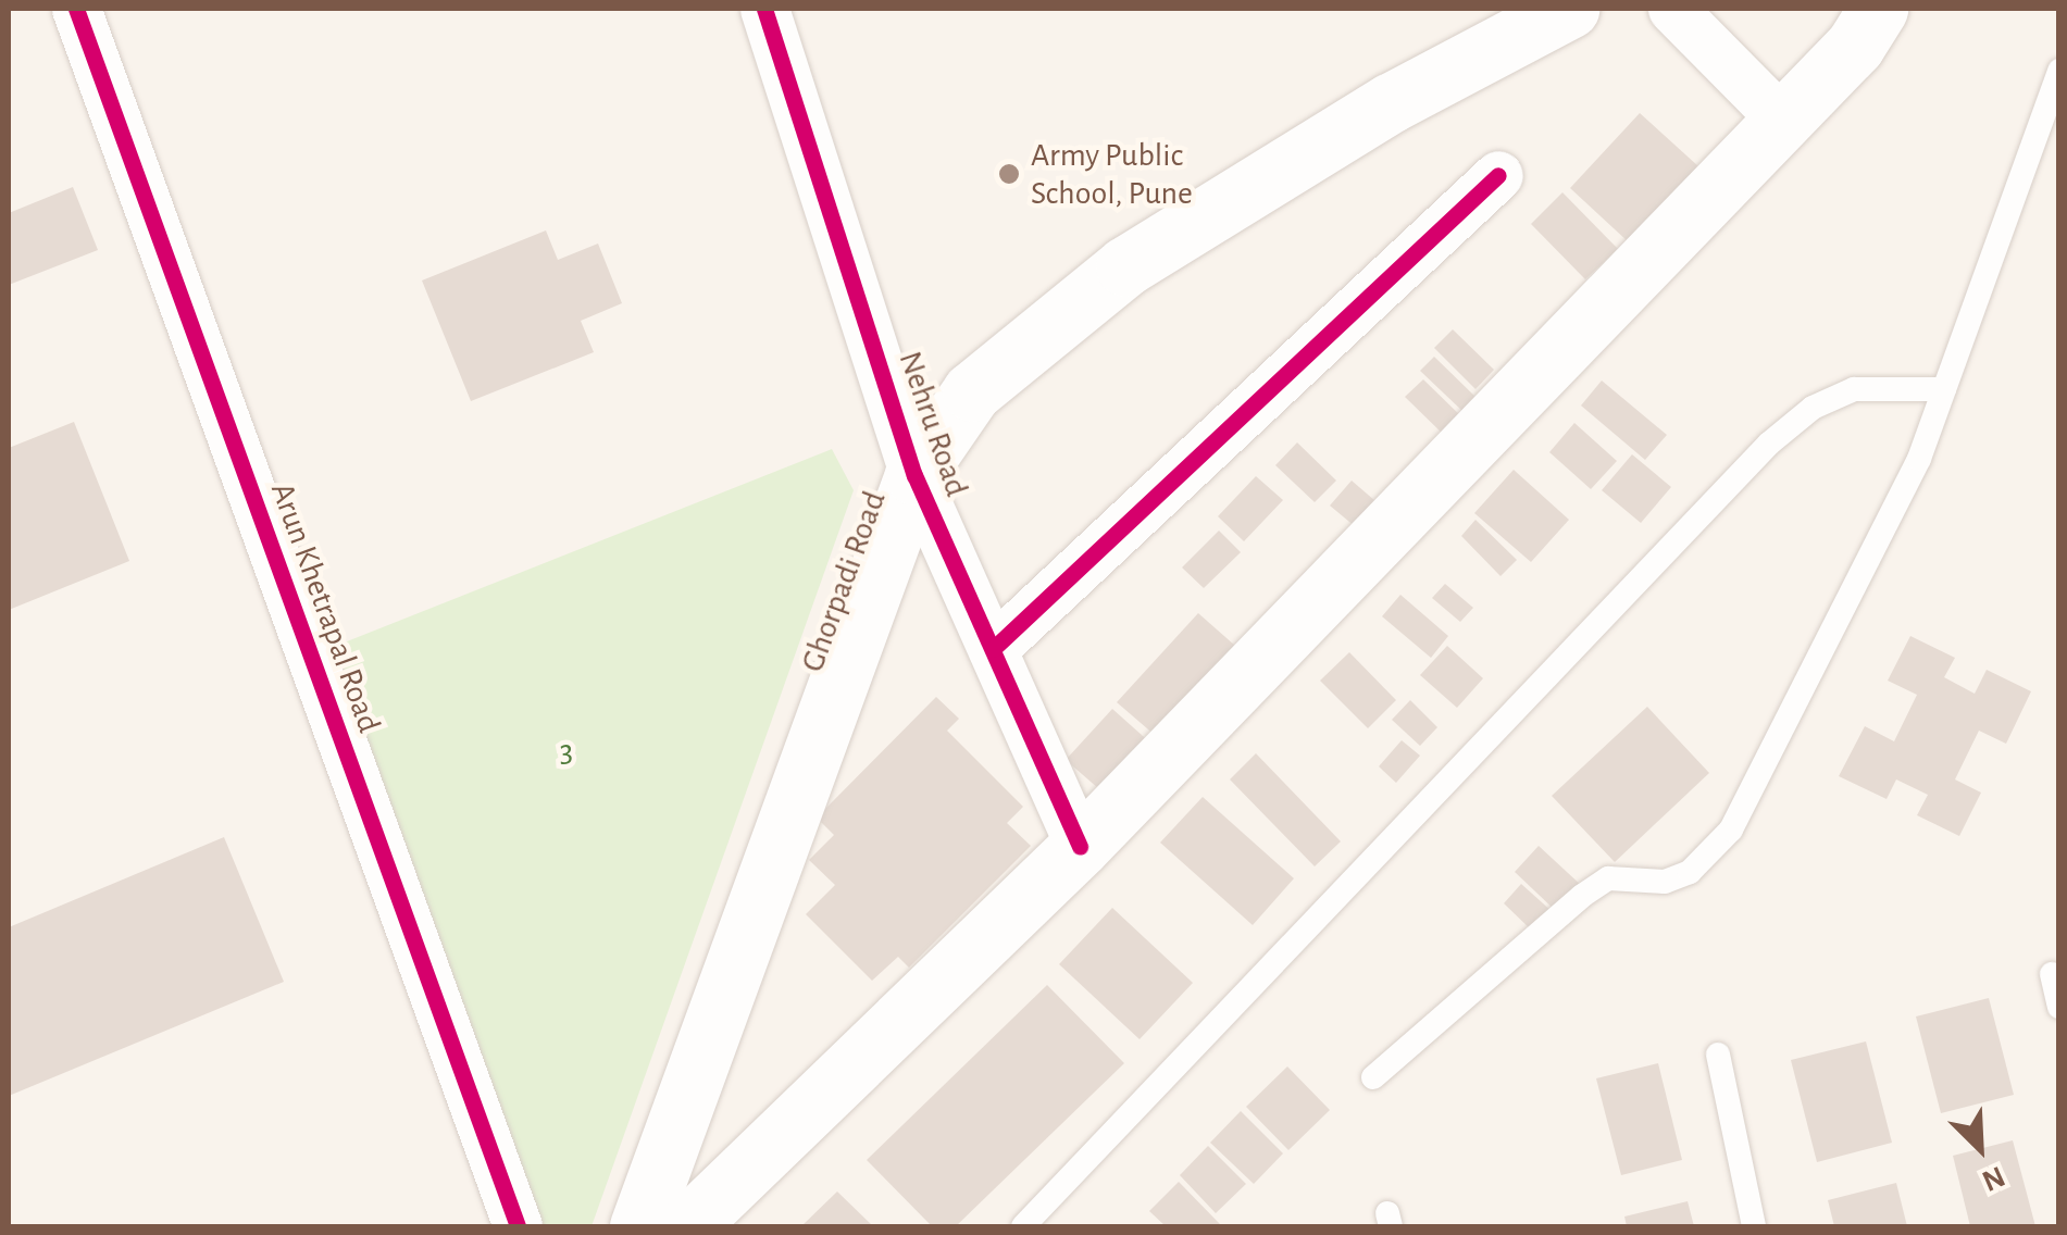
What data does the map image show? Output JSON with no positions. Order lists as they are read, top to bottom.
{
  "streets": {
    "main road": ["Ghorpadi Road"],
    "street": ["Nehru Road", "Arun Khetrapal Road"]
  },
  "crossings": [
    ["Nehru Road", "Ghorpadi Road"]
  ],
  "parks": ["3"],
  "places": ["Army Public School, Pune"],
  "north": "bottom right"
}
